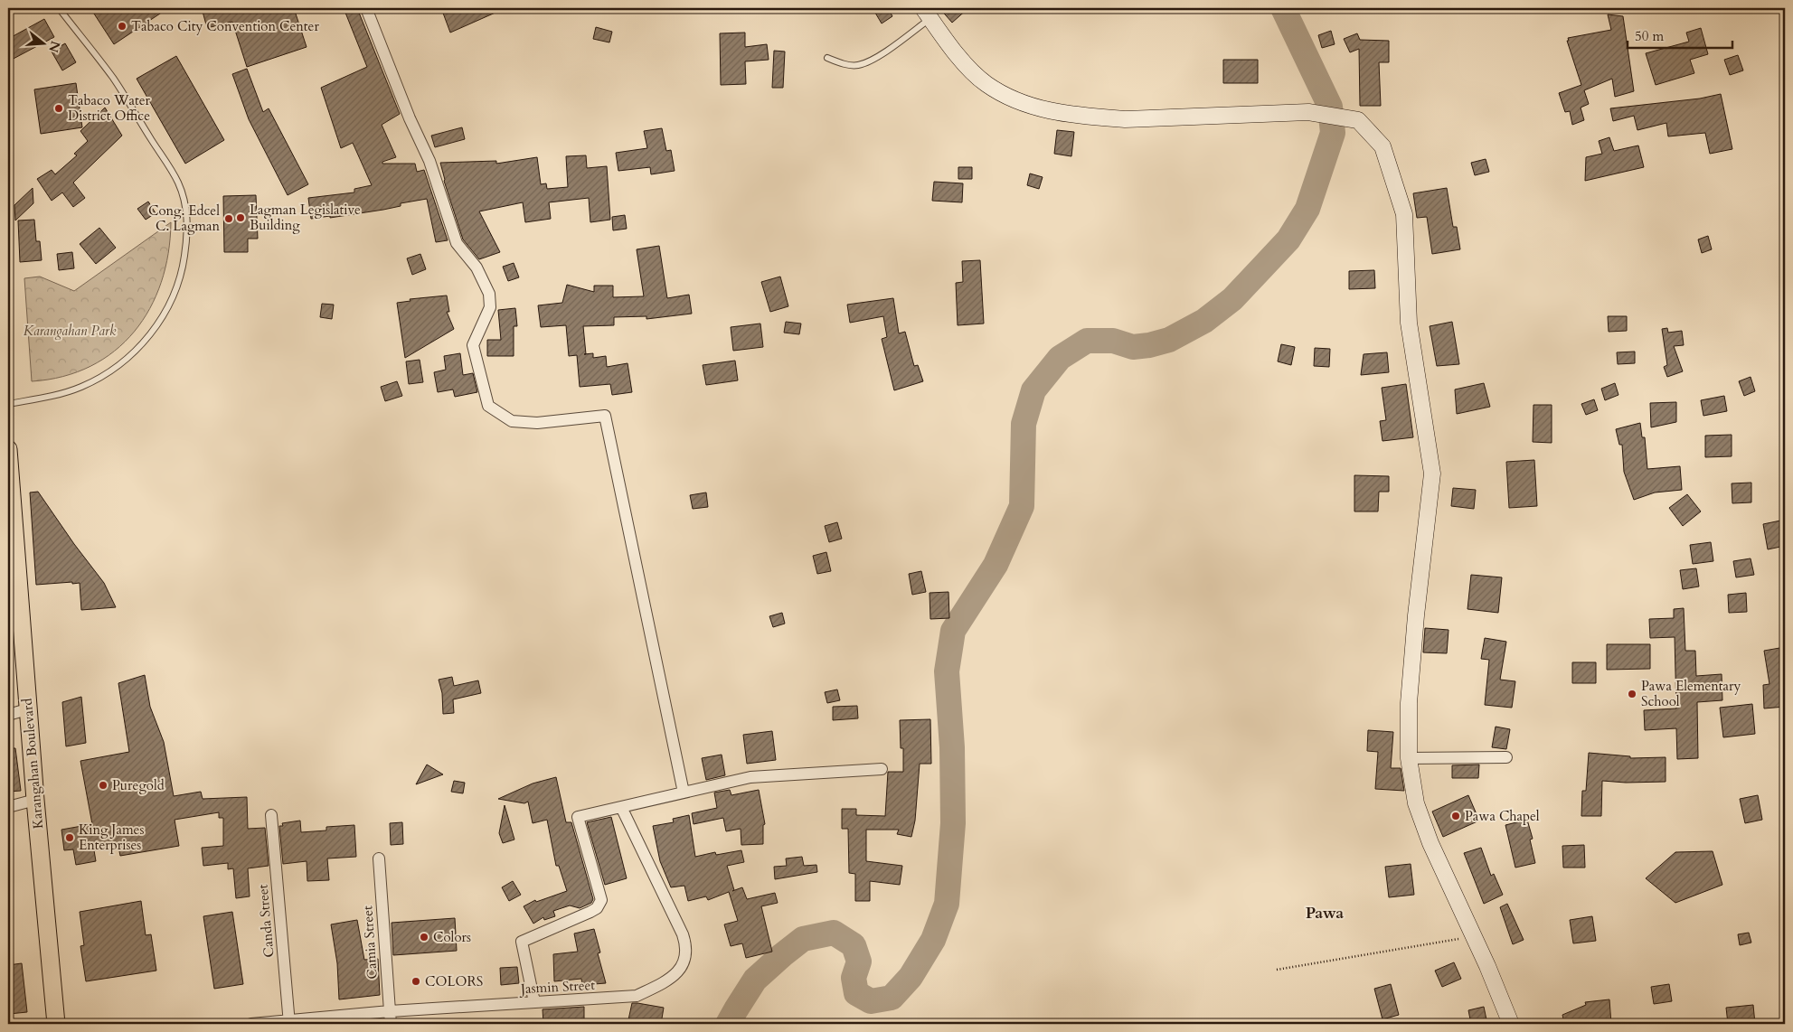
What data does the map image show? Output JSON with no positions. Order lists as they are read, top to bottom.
{
  "streets": {
    "main road": ["Karangahan Boulevard"],
    "street": ["Canda Street", "Camia Street", "Jasmin Street"]
  },
  "crossings": [
    ["Canda Street", "Jasmin Street"],
    ["Camia Street", "Jasmin Street"]
  ],
  "districts": ["Pawa"],
  "parks": ["Karangahan Park"],
  "places": [
    "Tabaco City Convention Center",
    "Tabaco Water District Office",
    "Lagman Legislative Building",
    "Cong. Edcel C. Lagman",
    "Pawa Elementary School",
    "Puregold",
    "Pawa Chapel",
    "King James Enterprises",
    "Colors",
    "COLORS"
  ],
  "scale_bar": "50 m",
  "north": "right"
}
